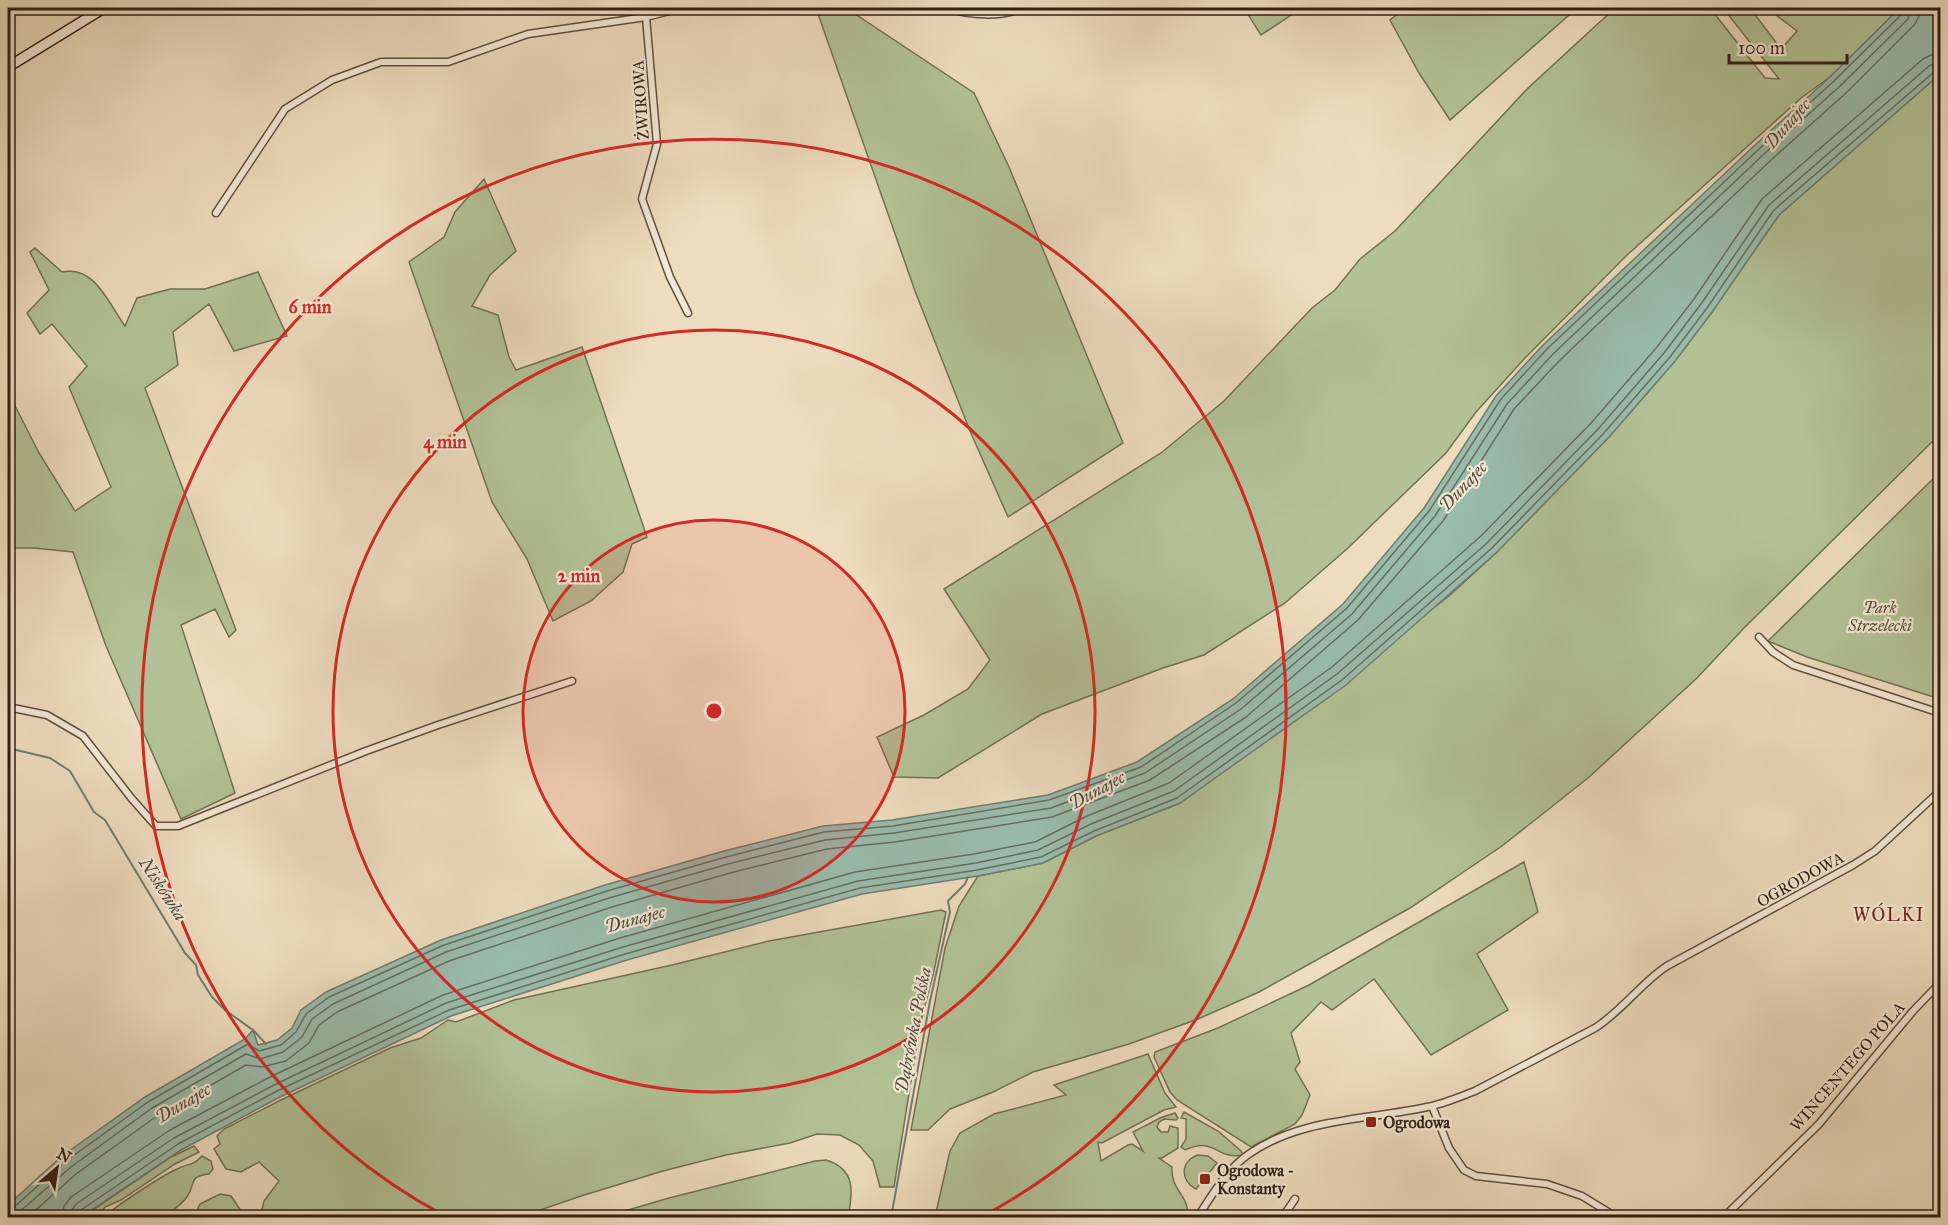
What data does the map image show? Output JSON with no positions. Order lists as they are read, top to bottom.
{
  "streets": {
    "street": ["ŻWIROWA", "OGRODOWA", "WINCENTEGO POLA"]
  },
  "districts": ["WÓLKI"],
  "water": ["Dunajec", "Niskówka", "Dąbrówka Polska"],
  "parks": ["Park Strzelecki"],
  "places": {
    "transit": ["Ogrodowa", "Ogrodowa - Konstanty"]
  },
  "scale_bar": "100 m",
  "north": "top right",
  "rings": ["6 min", "4 min", "2 min"]
}
